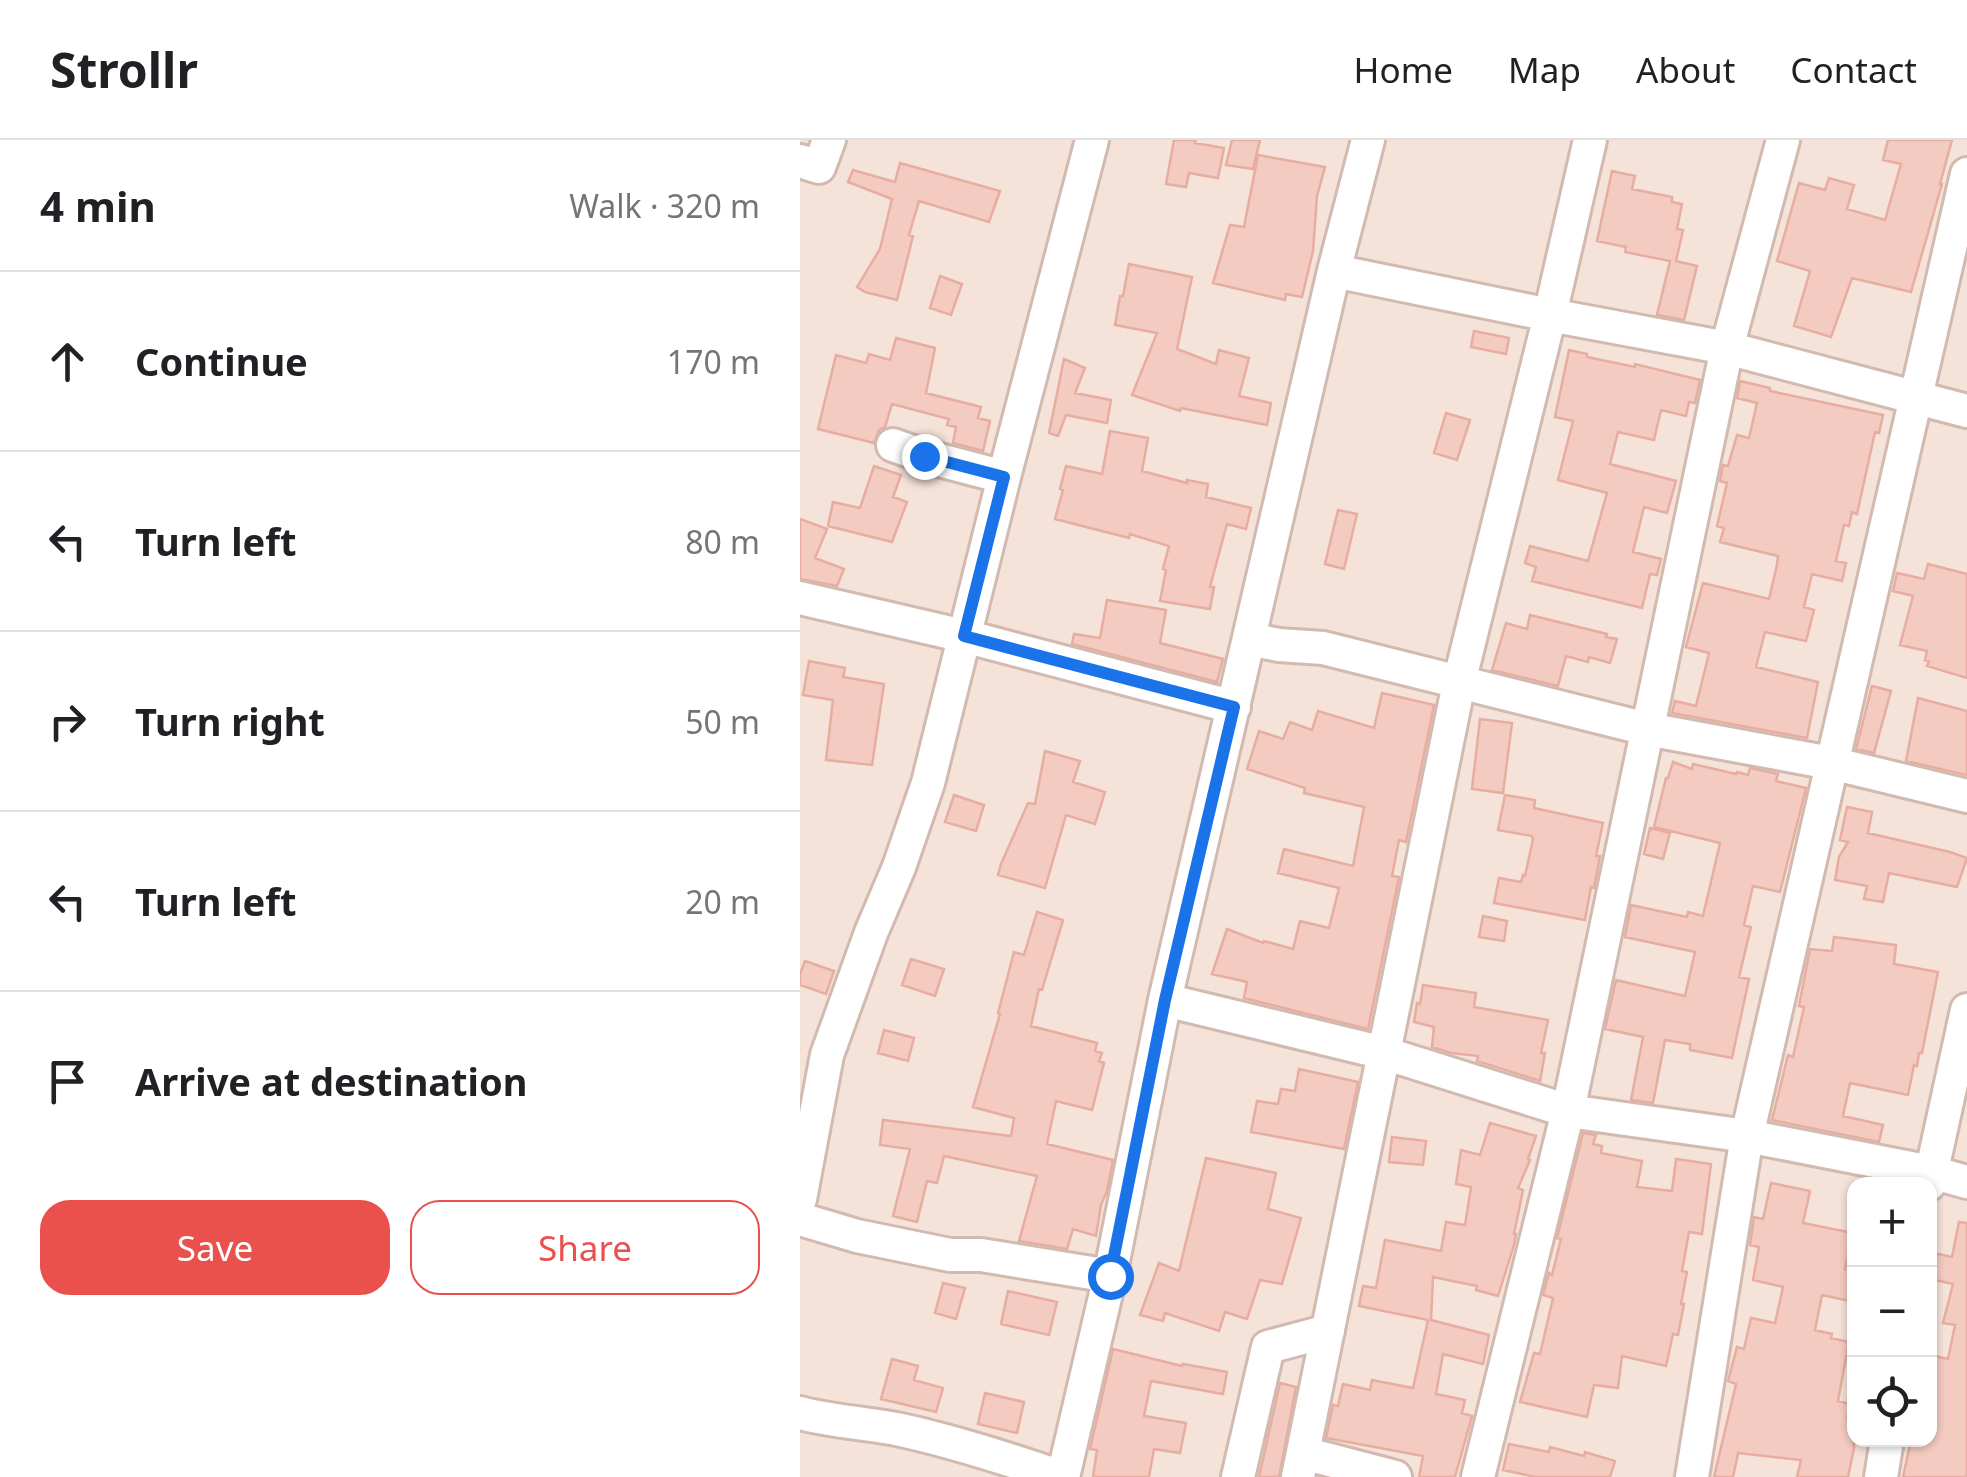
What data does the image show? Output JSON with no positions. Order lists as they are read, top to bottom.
{
  "page": {
    "header": "Strollr",
    "nav": [
      "Home",
      "Map",
      "About",
      "Contact"
    ],
    "heading": ["4 min", "Walk · 320 m"],
    "list": [
      ["Continue", "170 m"],
      ["Turn left", "80 m"],
      ["Turn right", "50 m"],
      ["Turn left", "20 m"],
      "Arrive at destination"
    ],
    "buttons": ["Save", "Share"],
    "map_buttons": ["+", "−"]
  }
}
